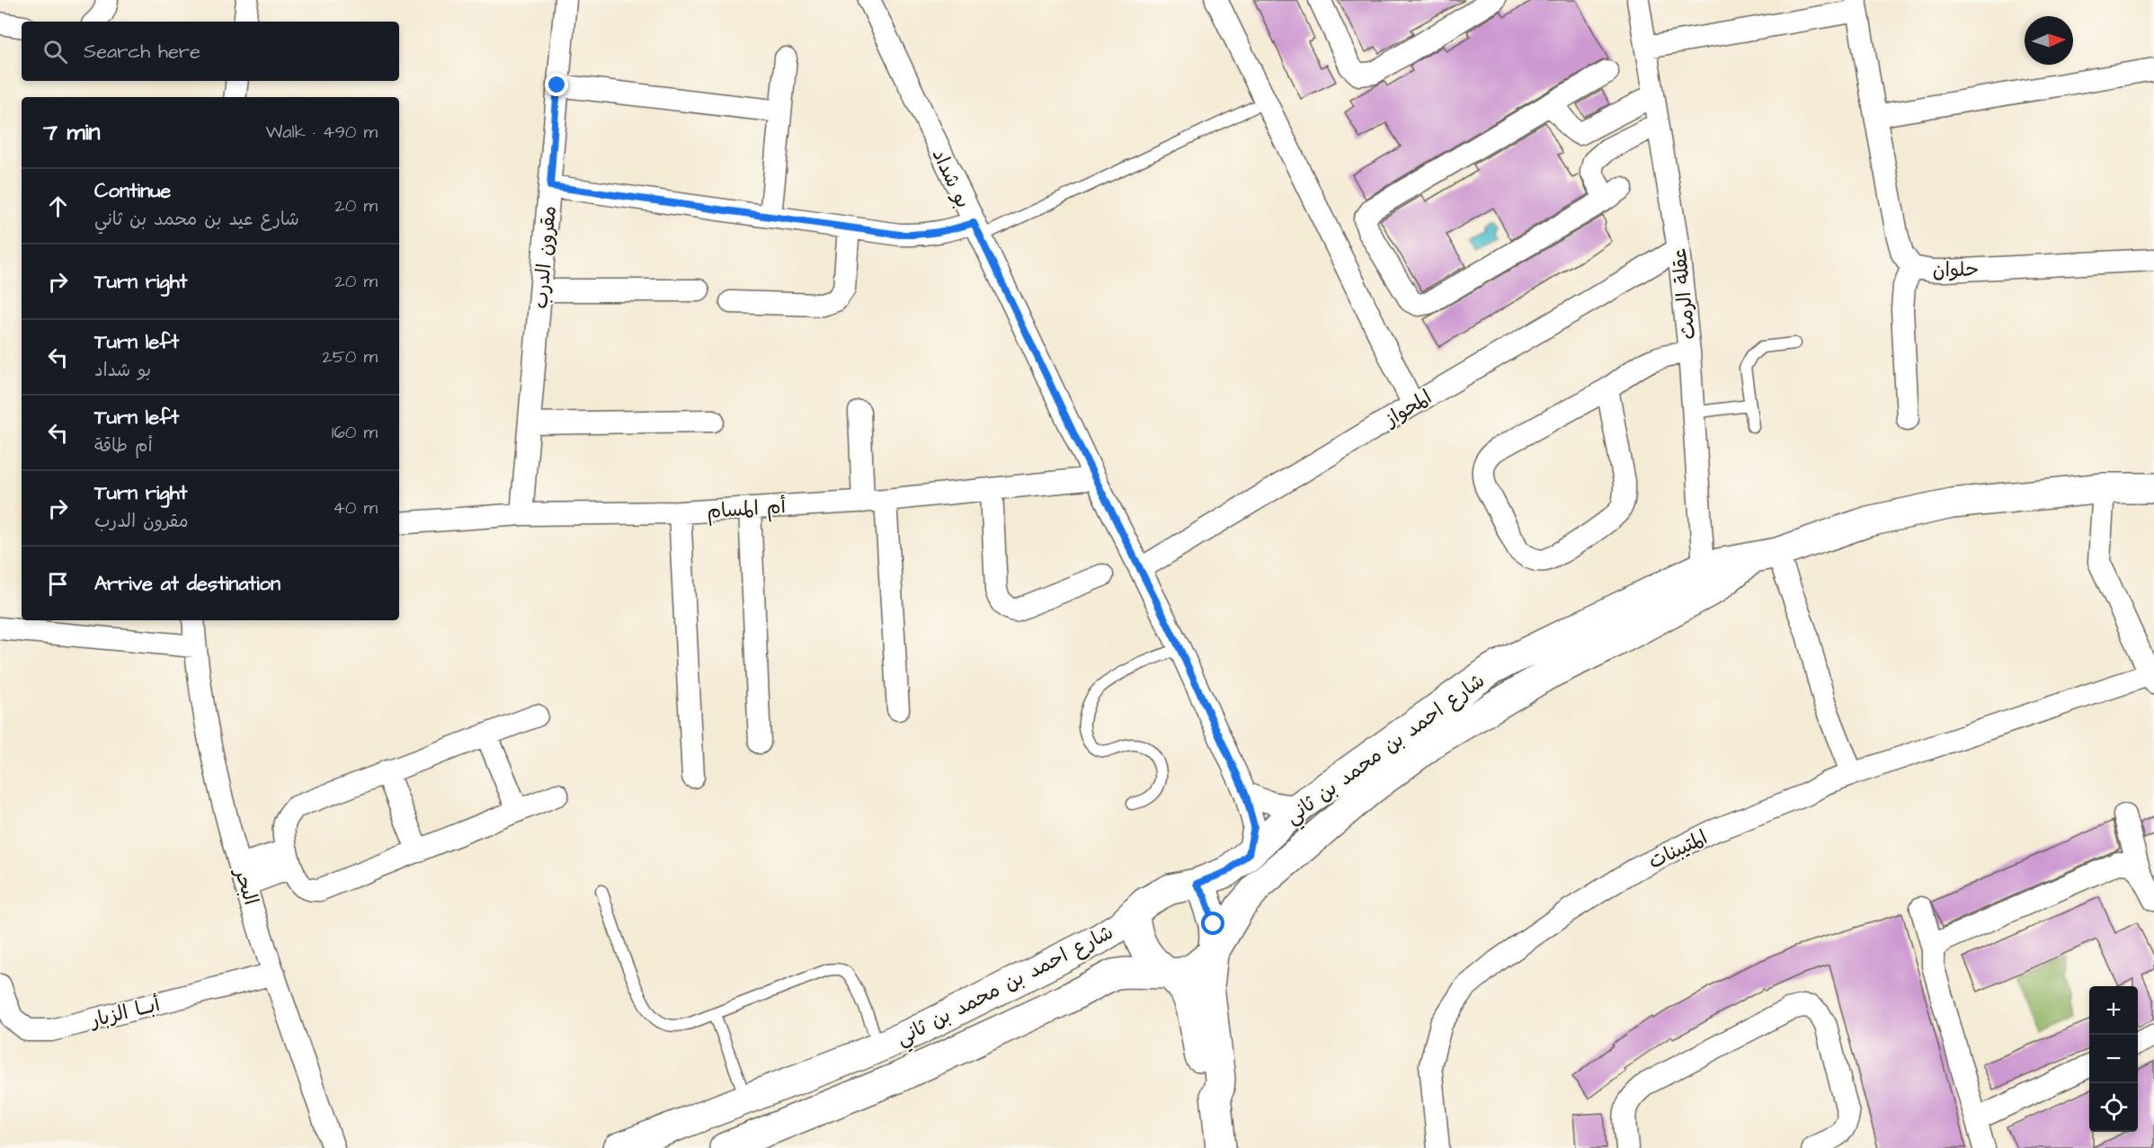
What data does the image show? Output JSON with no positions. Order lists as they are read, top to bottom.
{
  "streets": {
    "street": [
      "بو شداد",
      "مقرون الدرب",
      "حلوان",
      "عقلة الرمث",
      "المحواز",
      "أم المسام",
      "شارع احمد بن محمد بن ثاني",
      "المتيبنات",
      "البحر",
      "أبــا الزبار"
    ]
  },
  "crossings": [
    ["بو شداد", "المحواز"],
    ["بو شداد", "أم المسام"],
    ["بو شداد", "شارع احمد بن محمد بن ثاني"],
    ["مقرون الدرب", "أم المسام"],
    ["حلوان", "عقلة الرمث"],
    ["عقلة الرمث", "المحواز"],
    ["عقلة الرمث", "شارع احمد بن محمد بن ثاني"],
    ["البحر", "أبــا الزبار"]
  ],
  "north": "right",
  "page": {
    "search": "Search here",
    "heading": ["7 min", "Walk · 490 m"],
    "list": [
      ["Continue", "شارع عيد بن محمد بن ثاني", "20 m"],
      ["Turn right", "20 m"],
      ["Turn left", "بو شداد", "250 m"],
      ["Turn left", "أم طاقة", "160 m"],
      ["Turn right", "مقرون الدرب", "40 m"],
      "Arrive at destination"
    ],
    "map_buttons": ["+", "−"]
  }
}
